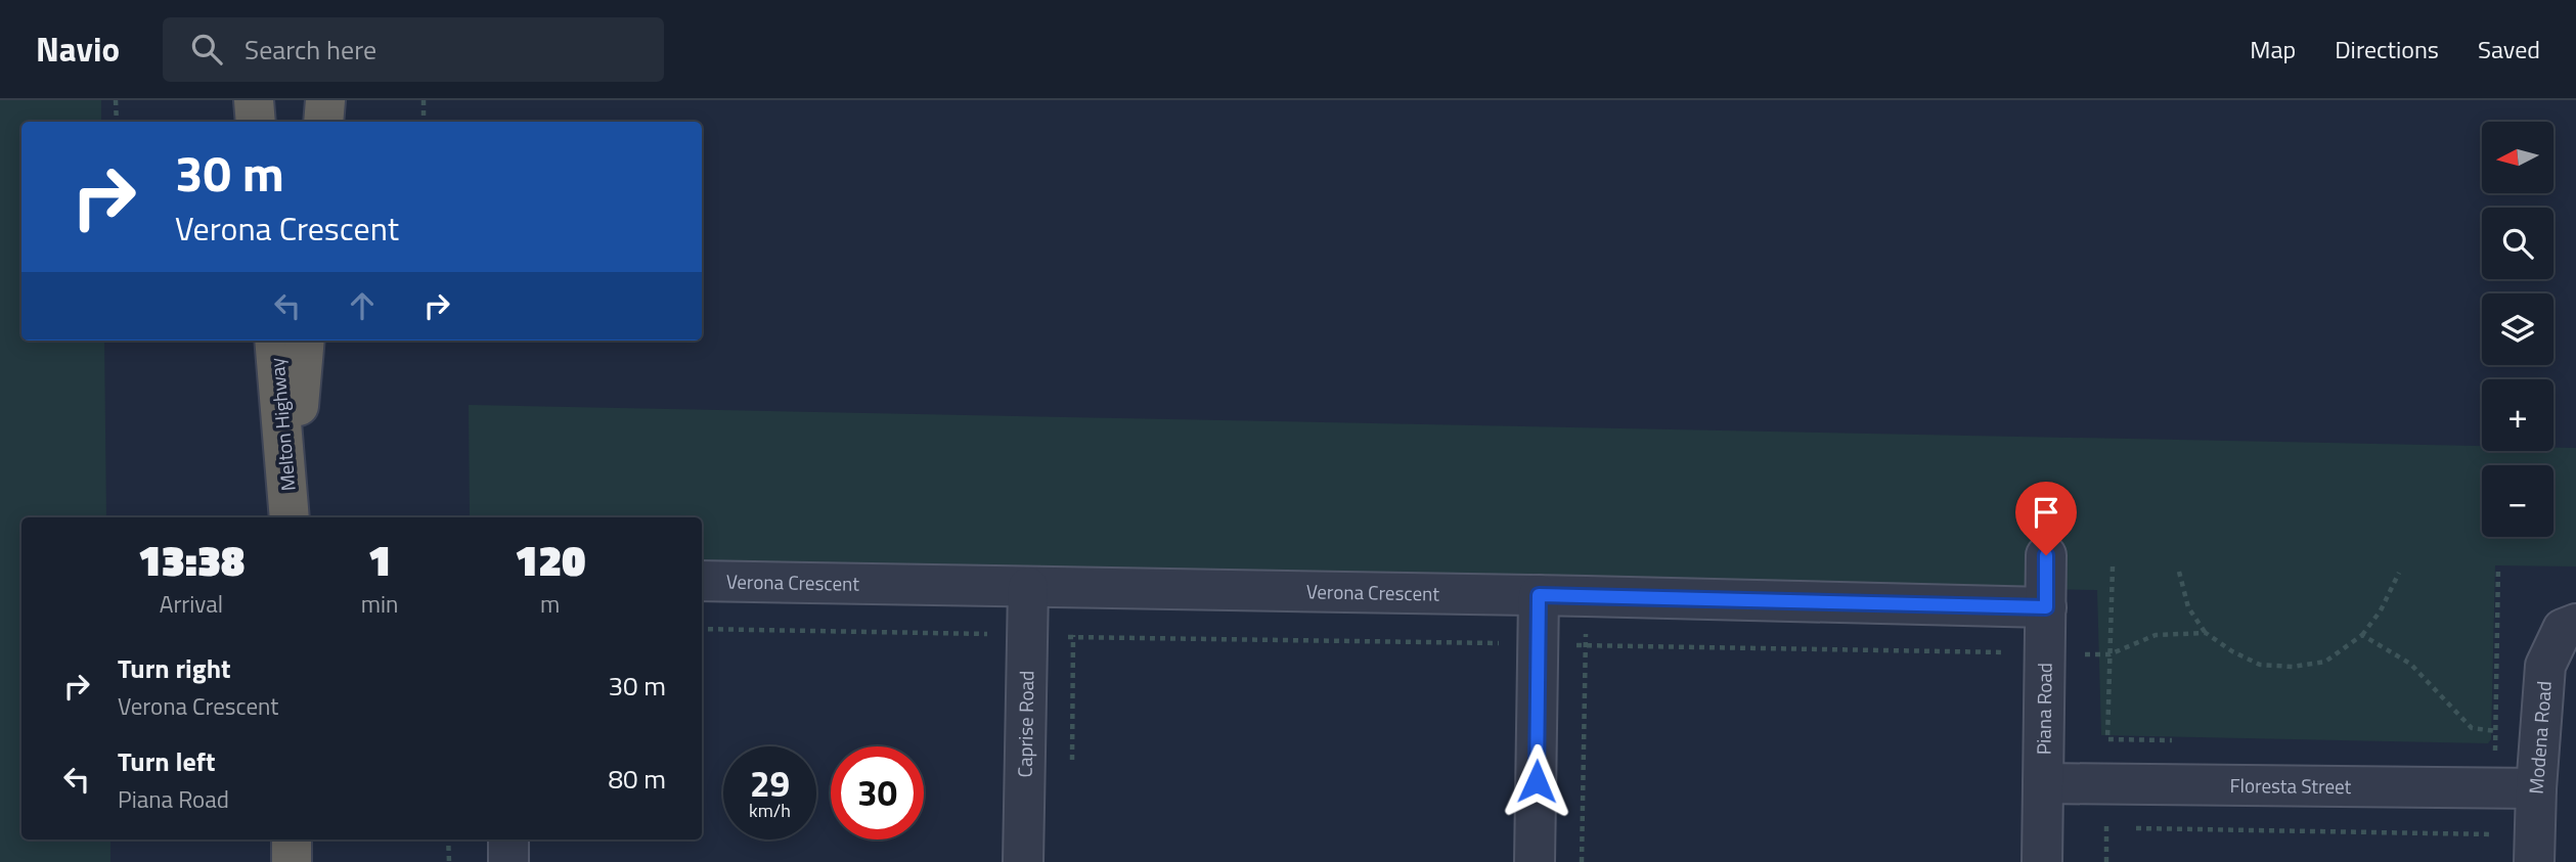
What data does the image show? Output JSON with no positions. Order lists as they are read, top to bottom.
{
  "streets": {
    "highway": ["Melton Highway"],
    "street": [
      "Verona Crescent",
      "Piana Road",
      "Caprise Road",
      "Modena Road",
      "Floresta Street"
    ]
  },
  "crossings": [
    ["Verona Crescent", "Piana Road"],
    ["Verona Crescent", "Caprise Road"],
    ["Piana Road", "Floresta Street"],
    ["Modena Road", "Floresta Street"]
  ],
  "north": "left",
  "page": {
    "header": "Navio",
    "search": "Search here",
    "nav": ["Map", "Directions", "Saved"],
    "map_buttons": ["+", "−"],
    "turn": ["30 m", "Verona Crescent"],
    "eta": [
      "13:38",
      "Arrival",
      "1",
      "min",
      "120",
      "m"
    ],
    "list": [
      {
        "name": "Turn right",
        "note": "Verona Crescent",
        "value": "30 m"
      },
      {
        "name": "Turn left",
        "note": "Piana Road",
        "value": "80 m"
      }
    ],
    "speed": "29 km/h",
    "limit": "30"
  }
}
